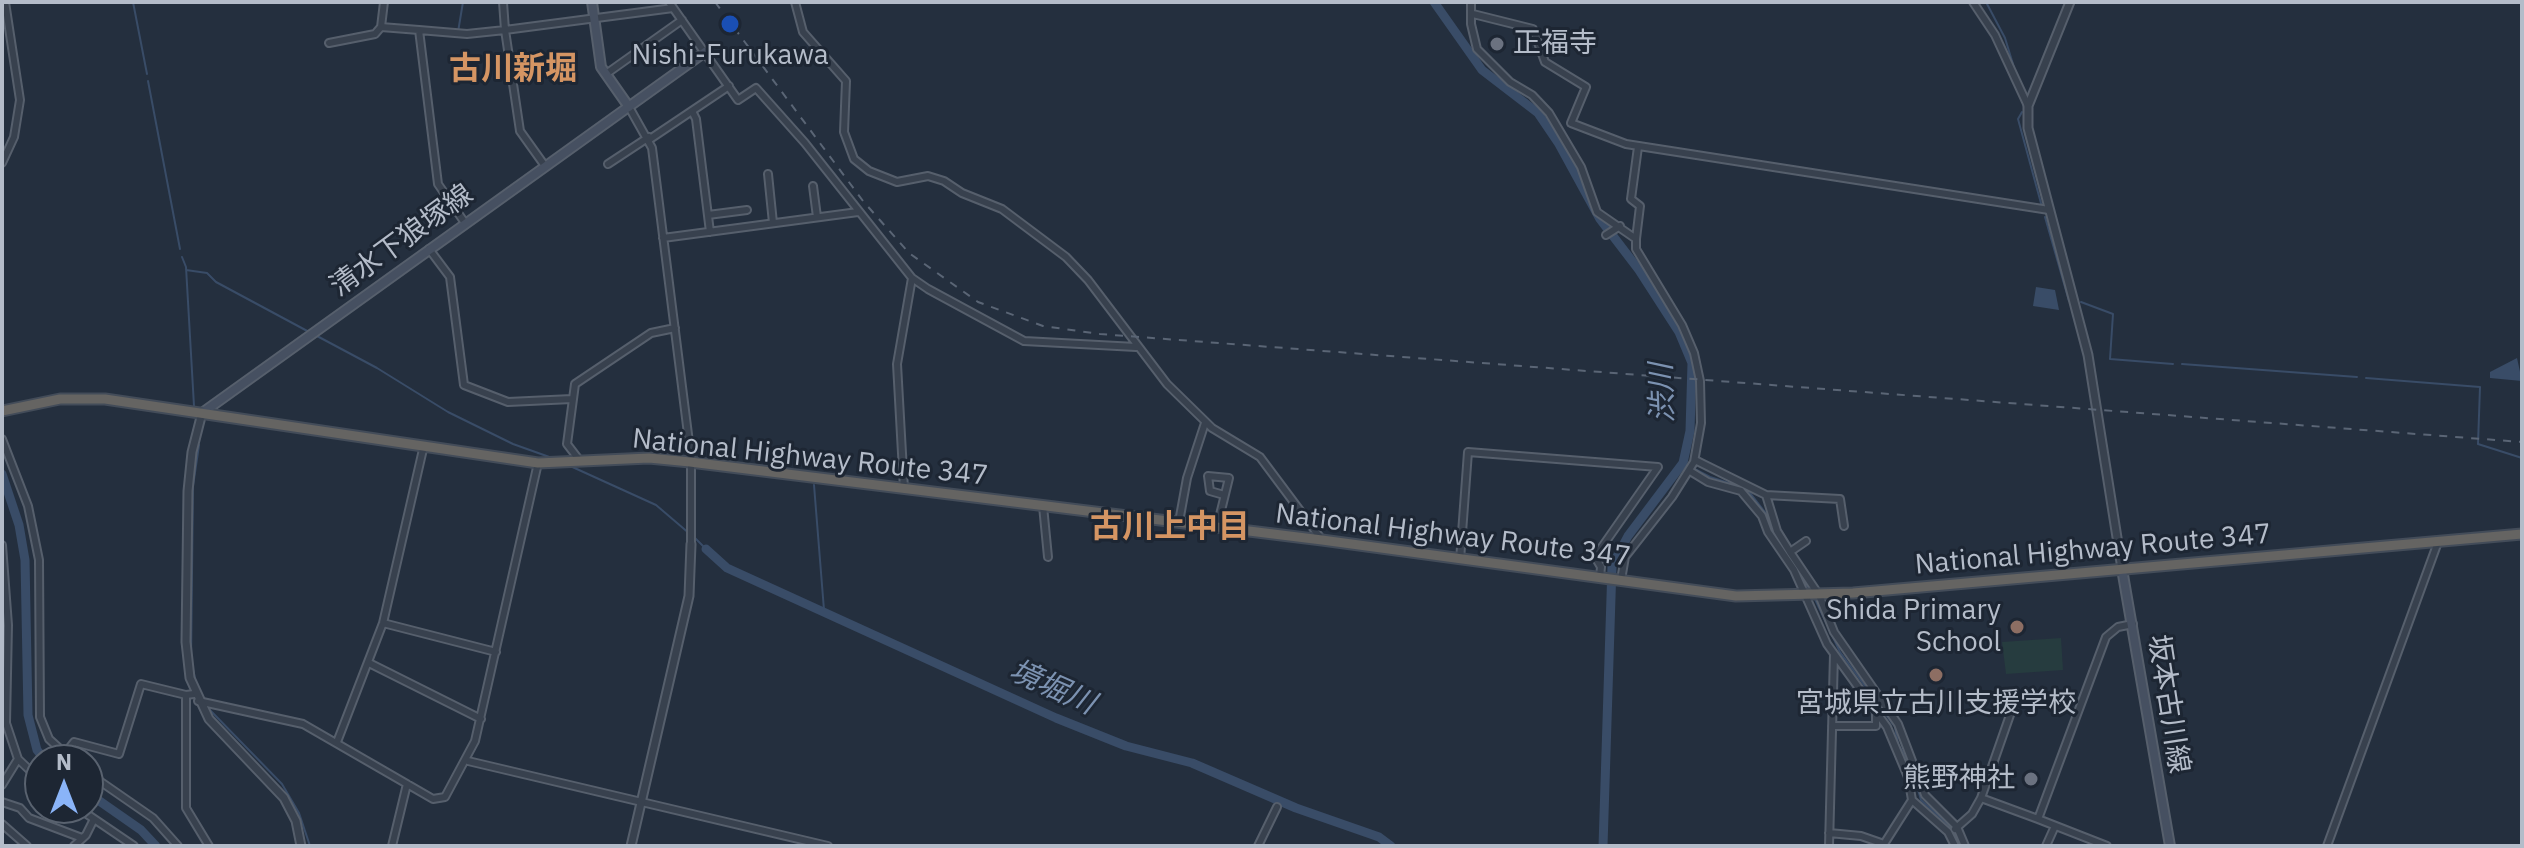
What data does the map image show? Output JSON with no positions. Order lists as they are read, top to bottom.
{
  "streets": {
    "highway": ["National Highway Route 347"],
    "main road": ["清水下狼塚線", "坂本古川線"]
  },
  "crossings": [
    ["清水下狼塚線", "National Highway Route 347"],
    ["National Highway Route 347", "坂本古川線"]
  ],
  "districts": ["古川新堀", "古川上中目"],
  "water": ["渋川", "境堀川"],
  "places": [
    "Nishi-Furukawa",
    "正福寺",
    "Shida Primary School",
    "宮城県立古川支援学校",
    "熊野神社"
  ],
  "north": "top"
}
